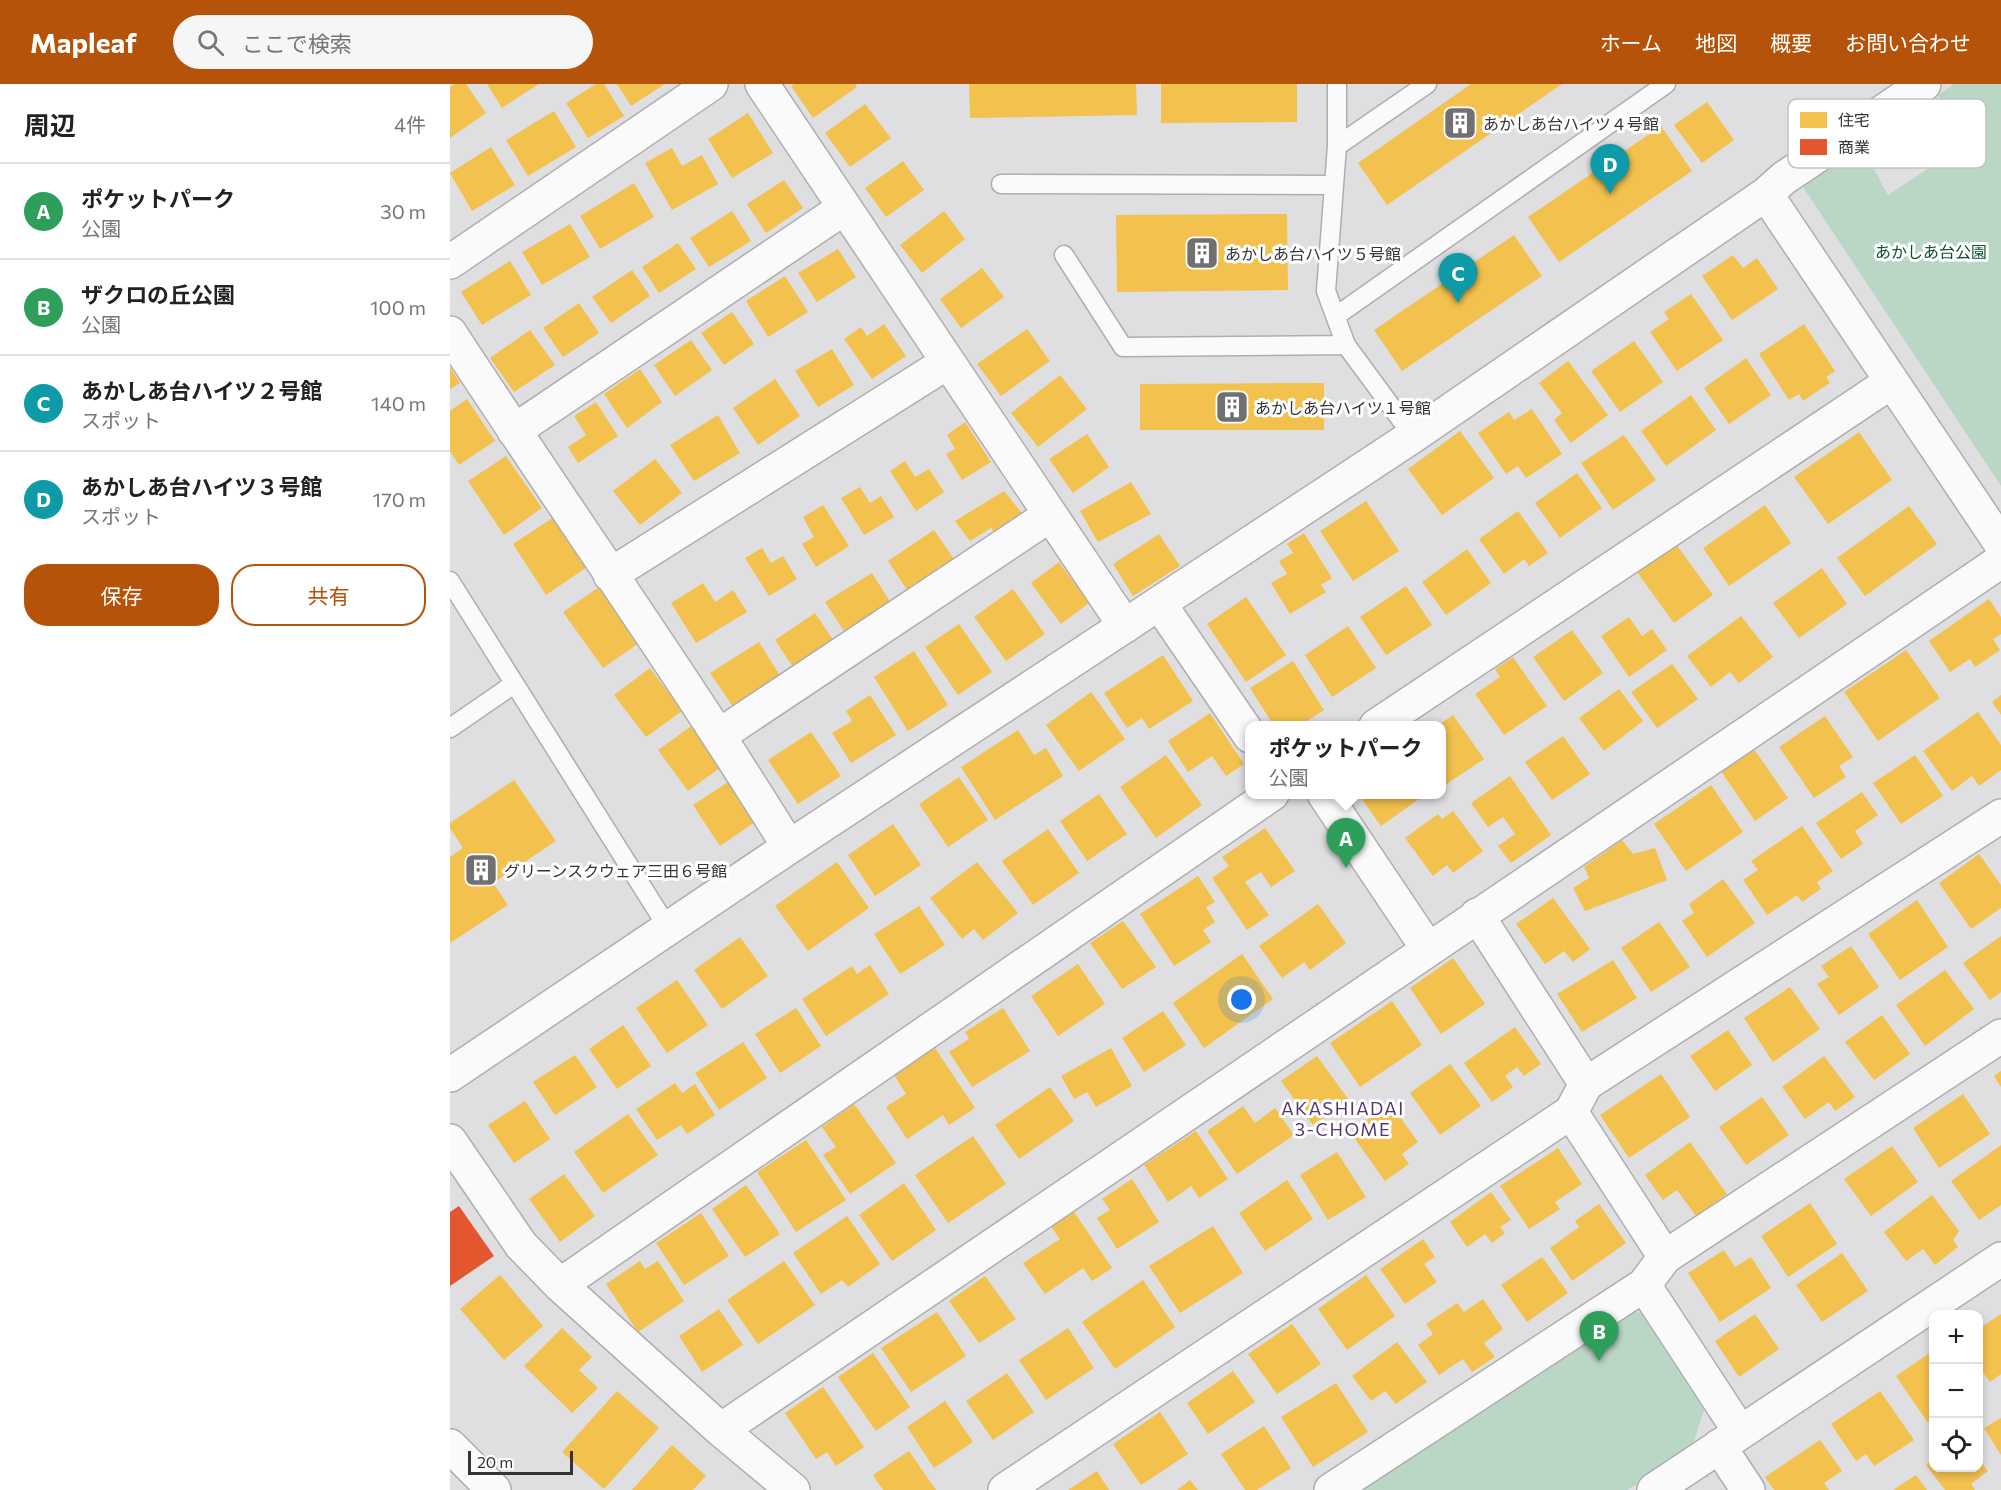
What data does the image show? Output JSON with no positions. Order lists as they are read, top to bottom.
{
  "districts": ["AKASHIADAI 3-CHOME"],
  "parks": ["あかしあ台公園"],
  "places": {
    "building": [
      "あかしあ台ハイツ４号館",
      "あかしあ台ハイツ５号館",
      "あかしあ台ハイツ１号館",
      "グリーンスクウェア三田６号館"
    ]
  },
  "legend": ["住宅", "商業"],
  "scale_bar": "20 m",
  "page": {
    "header": "Mapleaf",
    "search": "ここで検索",
    "nav": [
      "ホーム",
      "地図",
      "概要",
      "お問い合わせ"
    ],
    "heading": ["周辺", "4件"],
    "pins": [
      "D",
      "C",
      "A",
      "B"
    ],
    "list": [
      {
        "mark": "A",
        "name": "ポケットパーク",
        "note": "公園",
        "value": "30 m"
      },
      {
        "mark": "B",
        "name": "ザクロの丘公園",
        "note": "公園",
        "value": "100 m"
      },
      {
        "mark": "C",
        "name": "あかしあ台ハイツ２号館",
        "note": "スポット",
        "value": "140 m"
      },
      {
        "mark": "D",
        "name": "あかしあ台ハイツ３号館",
        "note": "スポット",
        "value": "170 m"
      }
    ],
    "buttons": ["保存", "共有"],
    "popup": ["ポケットパーク", "公園"],
    "map_buttons": ["+", "−"],
    "scale": "20 m"
  }
}
